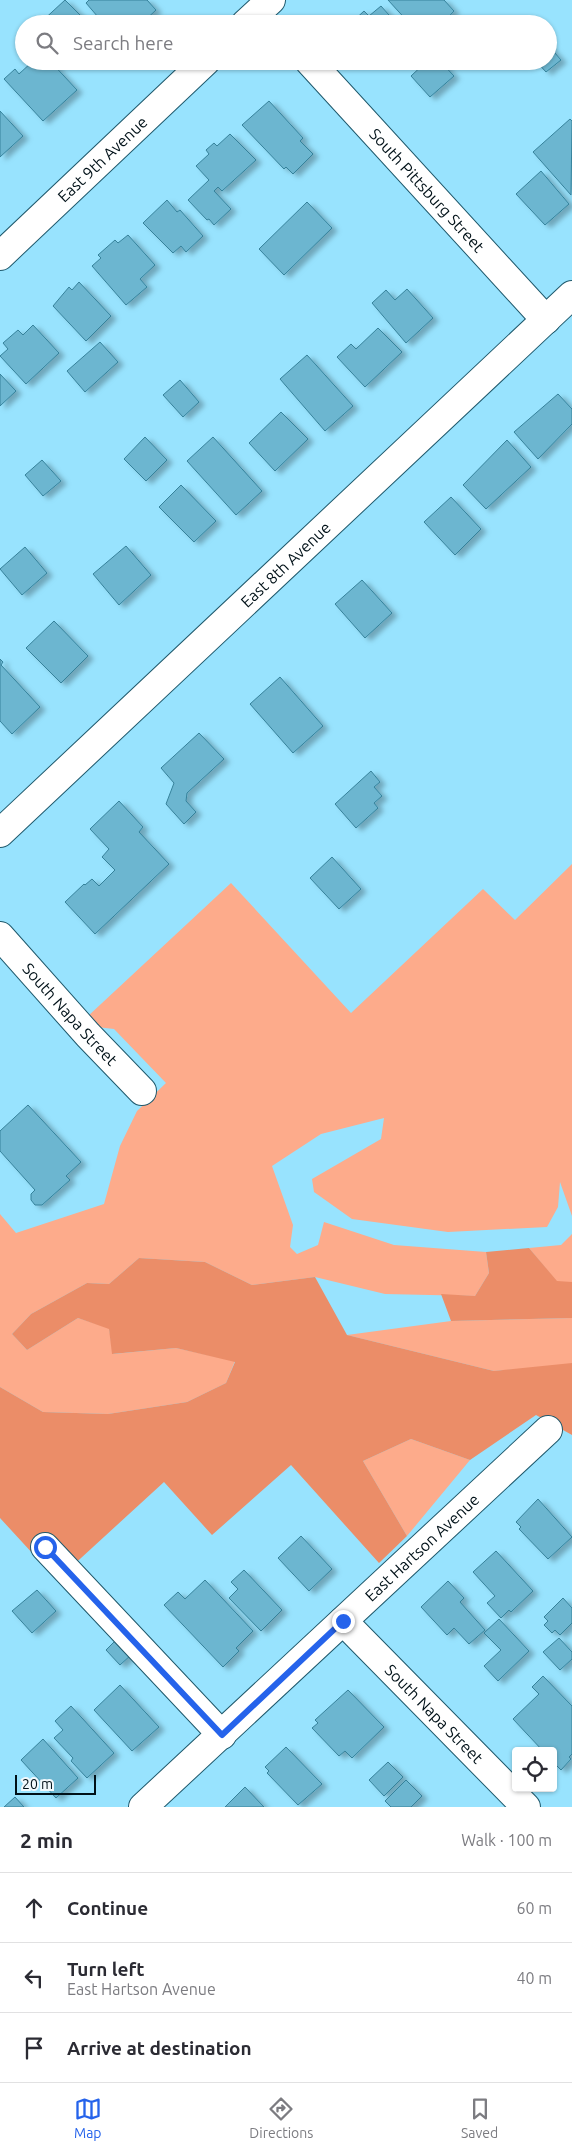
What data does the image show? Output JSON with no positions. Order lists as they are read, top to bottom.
{
  "streets": {
    "street": [
      "East 9th Avenue",
      "South Pittsburg Street",
      "East 8th Avenue",
      "South Napa Street",
      "East Hartson Avenue"
    ]
  },
  "crossings": [
    ["South Pittsburg Street", "East 8th Avenue"],
    ["South Napa Street", "East Hartson Avenue"]
  ],
  "scale_bar": "20 m",
  "page": {
    "search": "Search here",
    "scale": "20 m",
    "heading": ["2 min", "Walk · 100 m"],
    "list": [
      ["Continue", "60 m"],
      ["Turn left", "East Hartson Avenue", "40 m"],
      "Arrive at destination"
    ],
    "nav": ["Map", "Directions", "Saved"]
  }
}
